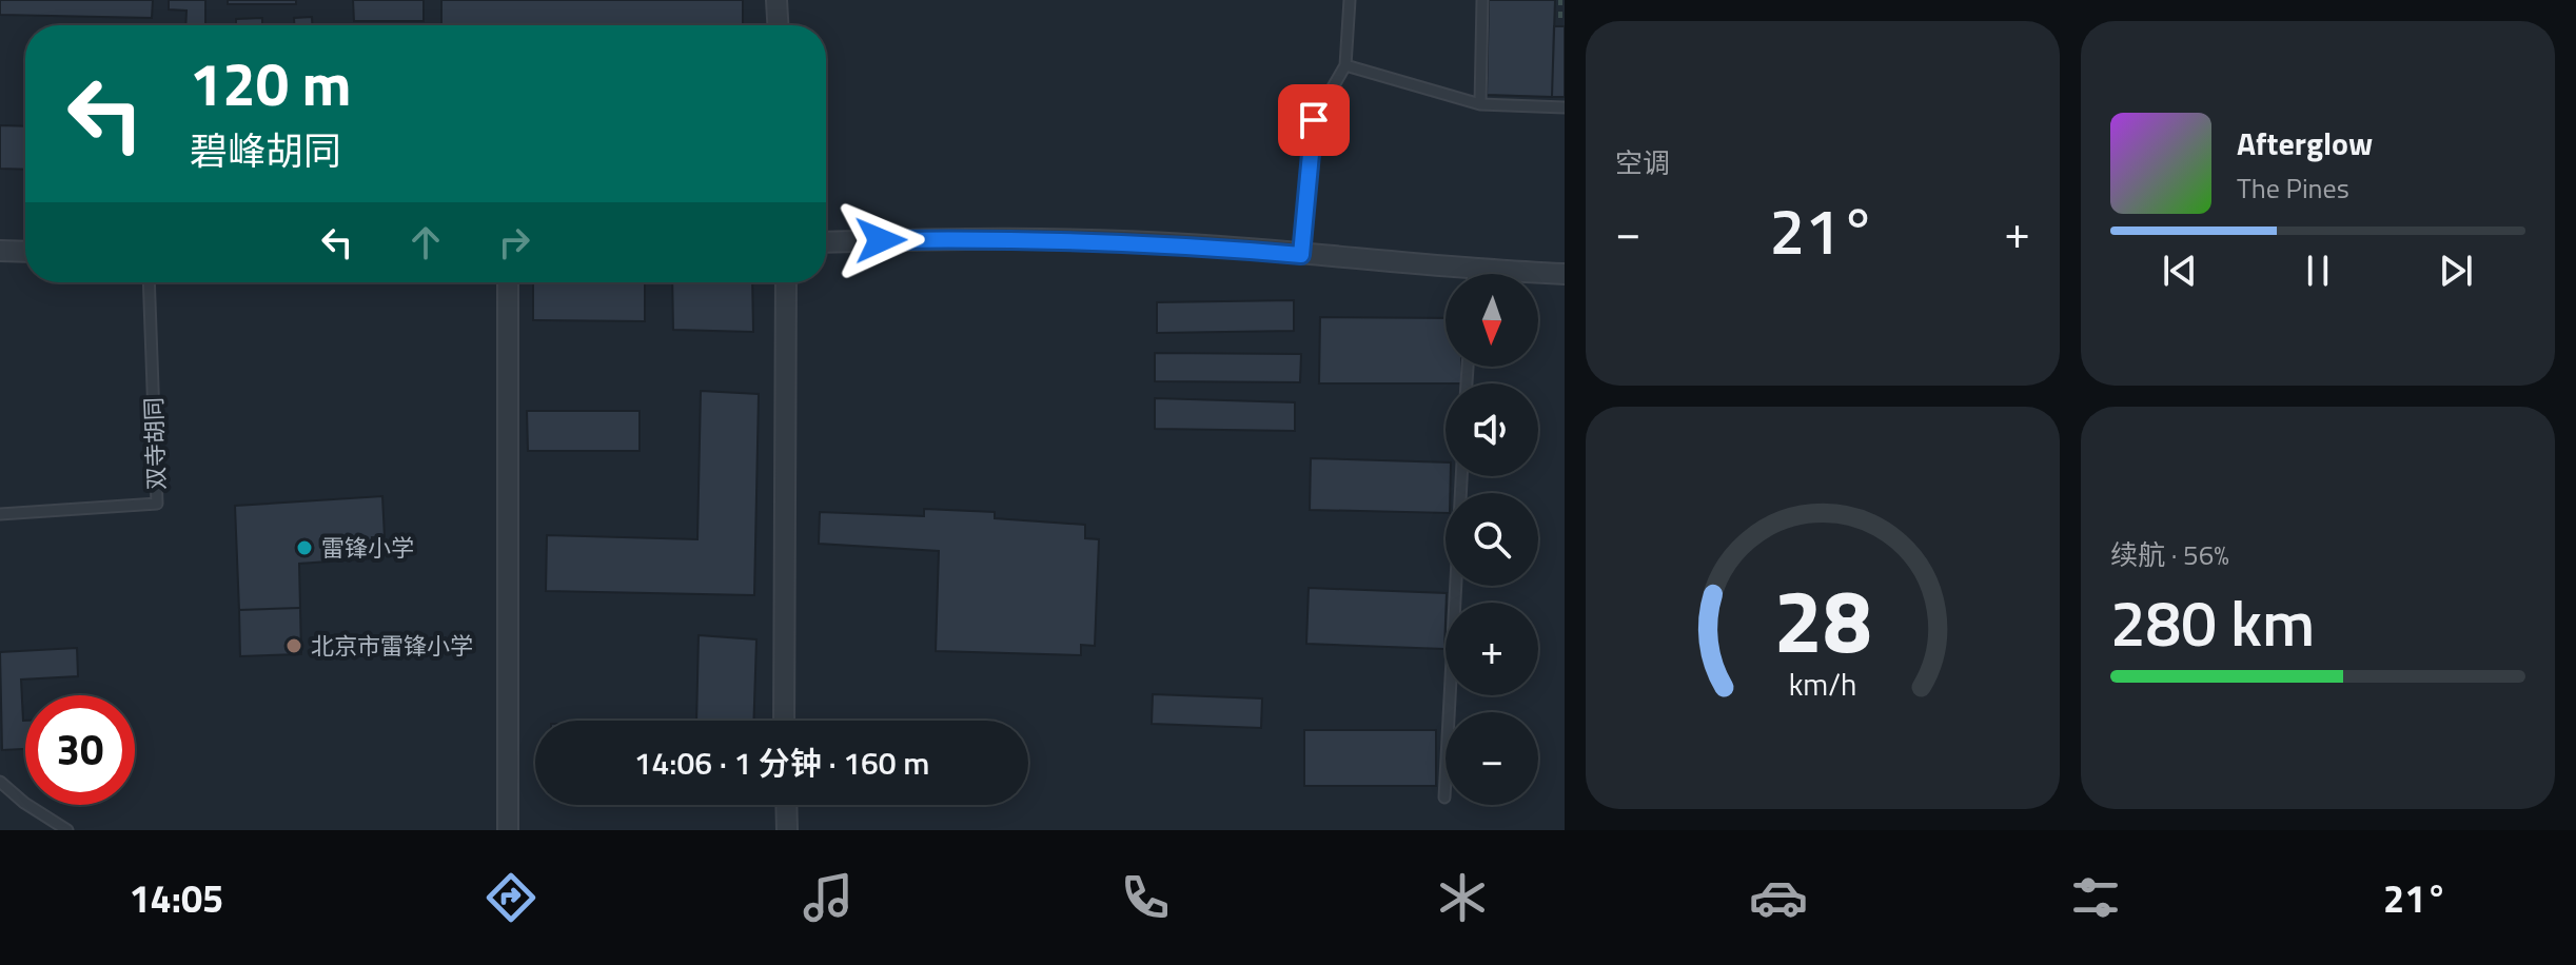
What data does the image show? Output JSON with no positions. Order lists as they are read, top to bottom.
{
  "streets": {
    "lane": ["双寺胡同"]
  },
  "places": ["雷锋小学", "北京市雷锋小学"],
  "north": "bottom",
  "page": {
    "tile": [
      "空调",
      ["续航 · 56%", "280 km"]
    ],
    "turn": ["120 m", "碧峰胡同"],
    "song": ["Afterglow", "The Pines"],
    "heat": ["−", "21°", "+"],
    "map_buttons": ["+", "−"],
    "limit": "30",
    "trip": "14:06 · 1 分钟 · 160 m",
    "tabs": ["14:05", "21°"],
    "gauge": ["28", "km/h"]
  }
}
